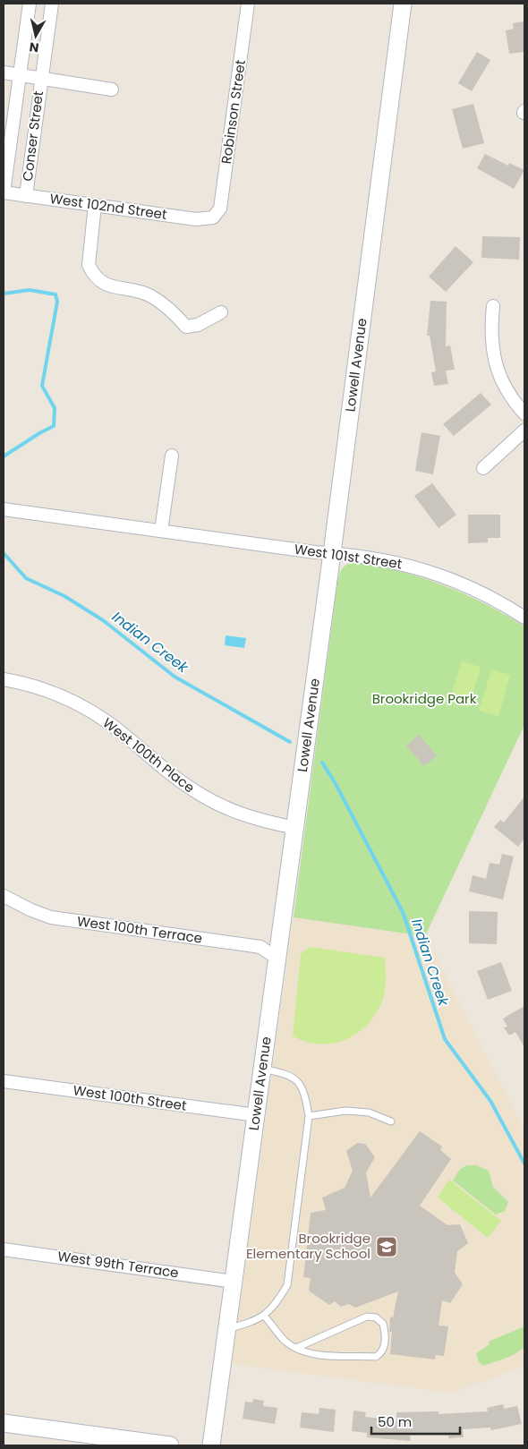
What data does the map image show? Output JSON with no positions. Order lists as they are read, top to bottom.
{
  "streets": {
    "street": [
      "Robinson Street",
      "Conser Street",
      "West 102nd Street",
      "Lowell Avenue",
      "West 101st Street",
      "West 100th Place",
      "West 100th Terrace",
      "West 100th Street",
      "West 99th Terrace"
    ]
  },
  "crossings": [
    ["Robinson Street", "West 102nd Street"],
    ["Conser Street", "West 102nd Street"],
    ["Lowell Avenue", "West 101st Street"],
    ["Lowell Avenue", "West 100th Place"],
    ["Lowell Avenue", "West 100th Terrace"],
    ["Lowell Avenue", "West 100th Street"],
    ["Lowell Avenue", "West 99th Terrace"]
  ],
  "water": ["Indian Creek"],
  "parks": ["Brookridge Park"],
  "places": {
    "school or university": ["Brookridge Elementary School"]
  },
  "scale_bar": "50 m",
  "north": "bottom"
}
